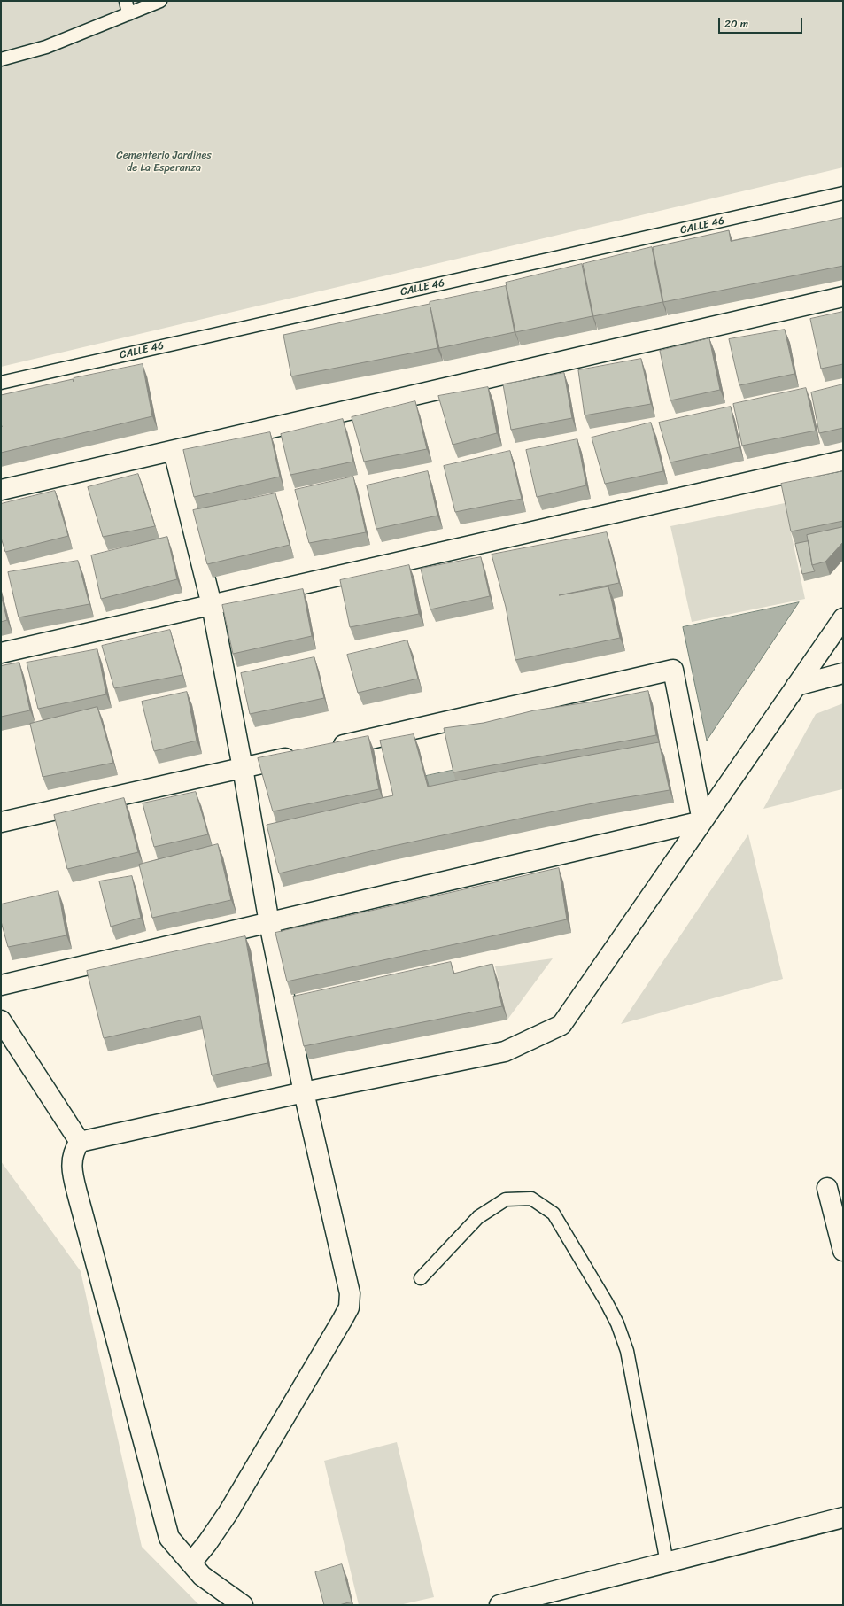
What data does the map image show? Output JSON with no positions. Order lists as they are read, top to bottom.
{
  "streets": {
    "lane": ["CALLE 46"]
  },
  "parks": ["Cementerio Jardines de La Esperanza"],
  "scale_bar": "20 m"
}
